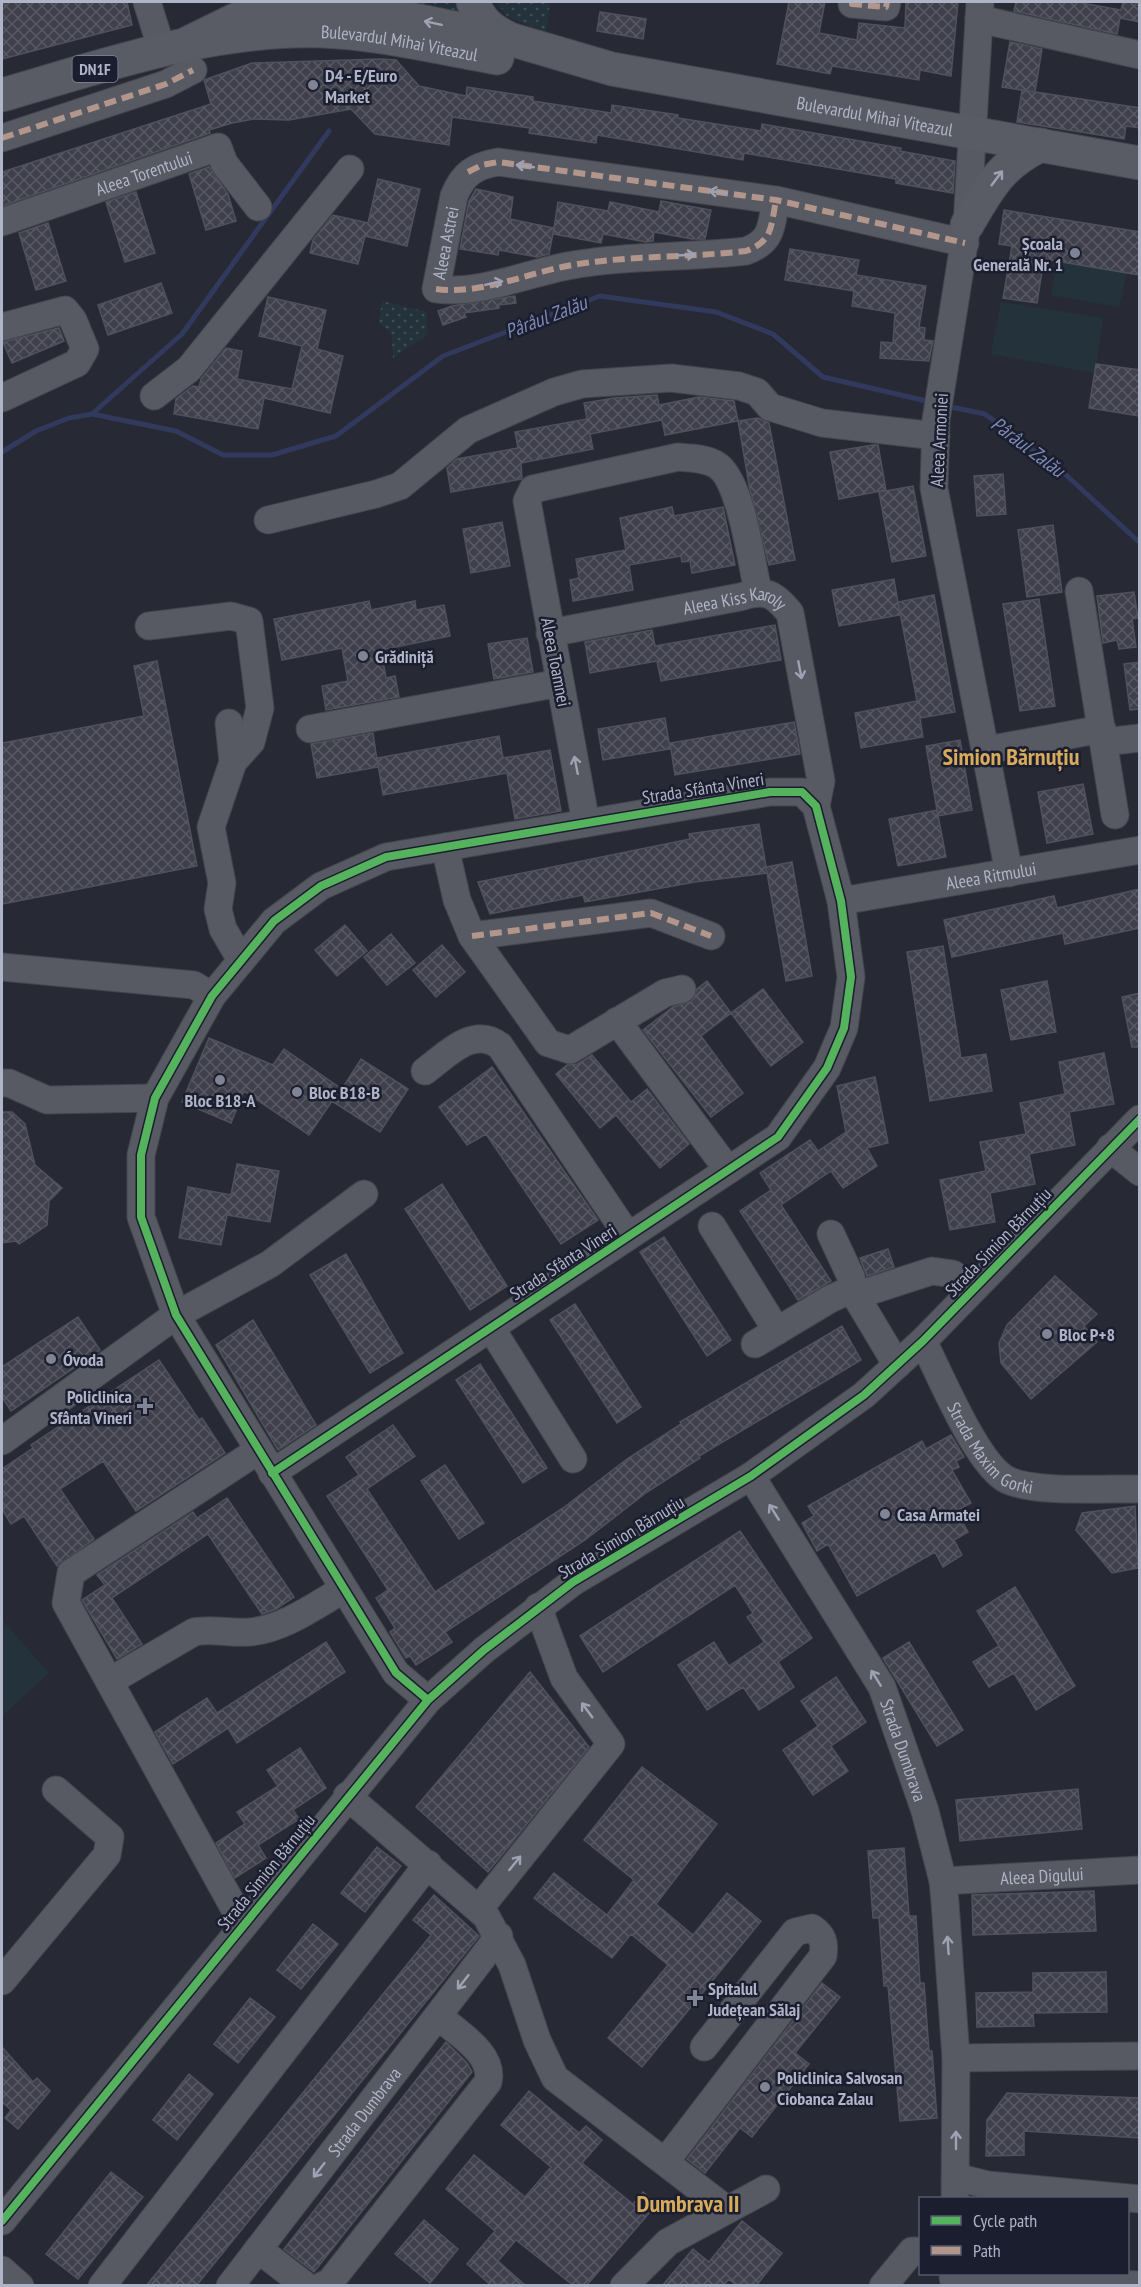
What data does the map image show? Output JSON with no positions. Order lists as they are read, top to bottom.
{
  "streets": {
    "main road": ["Bulevardul Mihai Viteazul", "DN1F"],
    "street": [
      "Aleea Torentului",
      "Aleea Astrei",
      "Aleea Armoniei",
      "Aleea Kiss Karoly",
      "Aleea Toamnei",
      "Strada Sfânta Vineri",
      "Aleea Ritmului",
      "Strada Simion Bărnuțiu",
      "Strada Maxim Gorki",
      "Strada Dumbrava",
      "Aleea Digului"
    ]
  },
  "crossings": [
    ["Bulevardul Mihai Viteazul", "DN1F"],
    ["Bulevardul Mihai Viteazul", "Aleea Armoniei"],
    ["Aleea Astrei", "Aleea Armoniei"],
    ["Aleea Armoniei", "Aleea Ritmului"],
    ["Aleea Kiss Karoly", "Aleea Toamnei"],
    ["Aleea Kiss Karoly", "Strada Sfânta Vineri"],
    ["Aleea Toamnei", "Strada Sfânta Vineri"],
    ["Strada Sfânta Vineri", "Aleea Ritmului"],
    ["Strada Sfânta Vineri", "Strada Simion Bărnuțiu"],
    ["Strada Simion Bărnuțiu", "Strada Maxim Gorki"],
    ["Strada Simion Bărnuțiu", "Strada Dumbrava"],
    ["Strada Dumbrava", "Aleea Digului"]
  ],
  "one_way": ["Aleea Kiss Karoly"],
  "districts": ["Simion Bărnuțiu", "Dumbrava II"],
  "water": ["Pârâul Zalău"],
  "places": {
    "other": [
      "D4 - E/Euro Market",
      "Școala Generală Nr. 1",
      "Grădiniță",
      "Bloc B18-A",
      "Bloc B18-B",
      "Bloc P+8",
      "Óvoda",
      "Casa Armatei",
      "Policlinica Salvosan Ciobanca Zalau"
    ],
    "health": ["Policlinica Sfânta Vineri", "Spitalul Județean Sălaj"]
  },
  "legend": ["Cycle path", "Path"]
}
